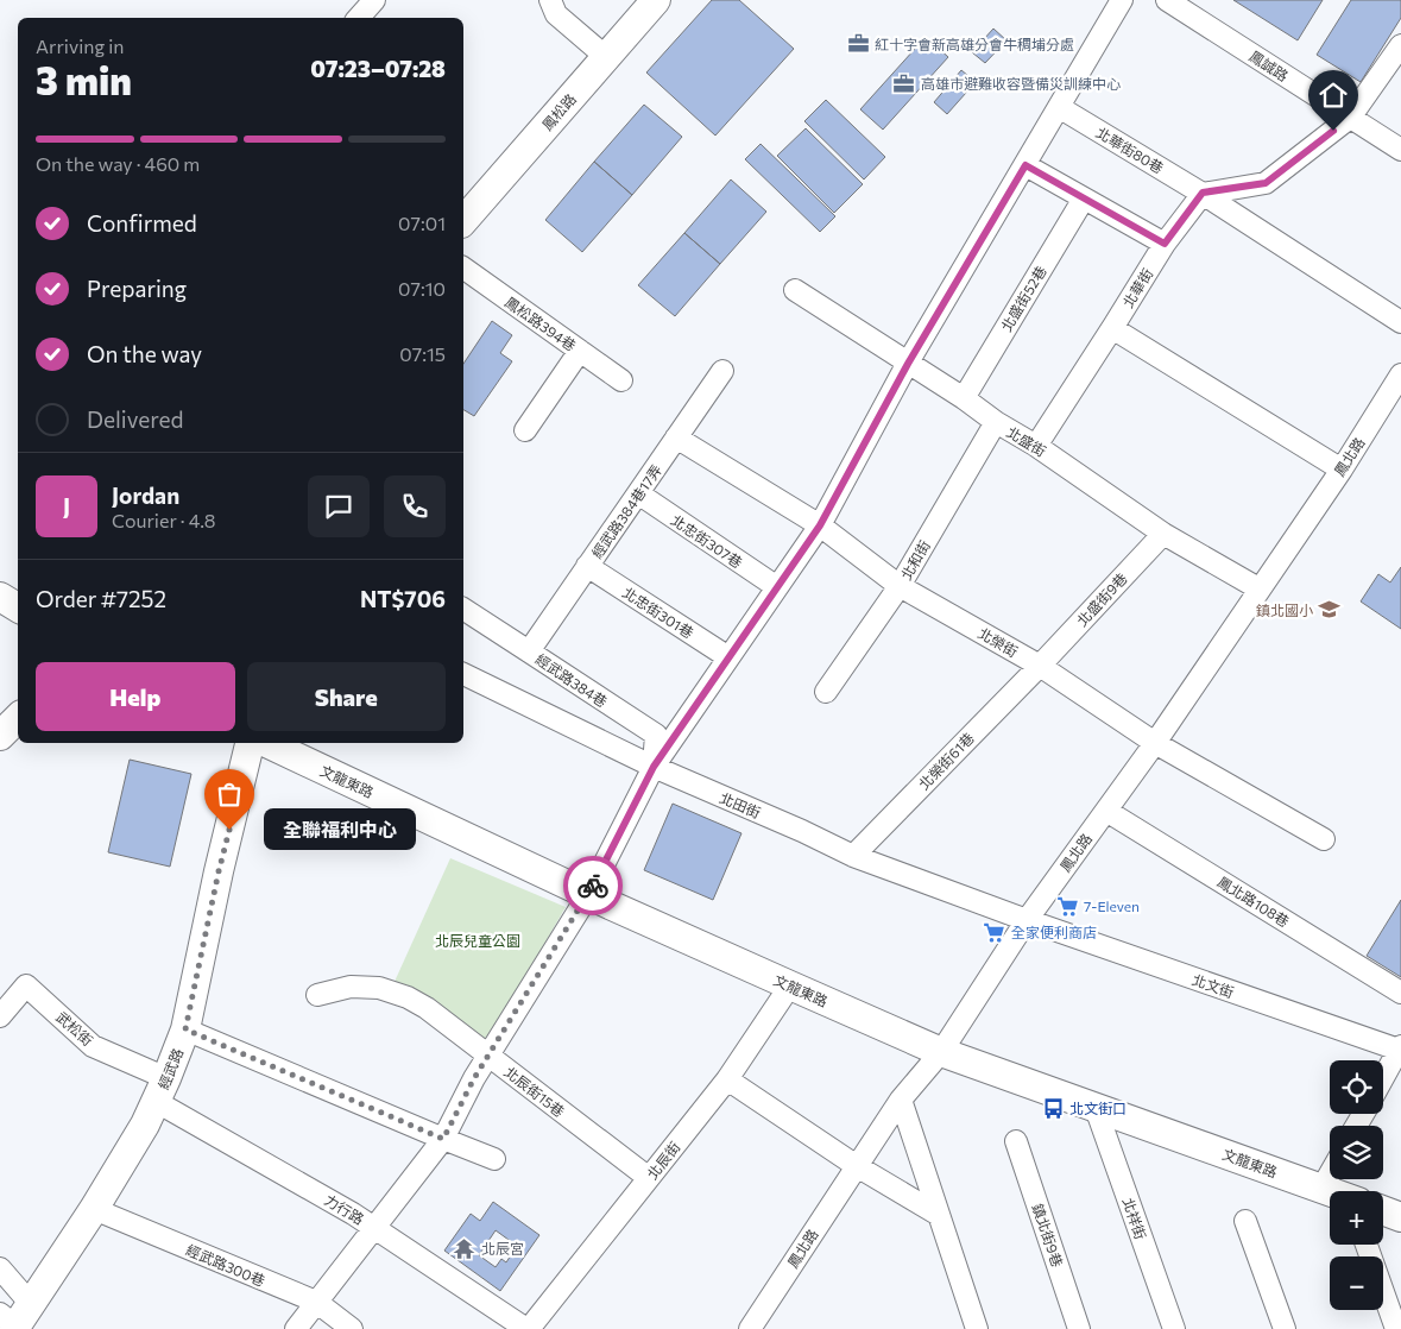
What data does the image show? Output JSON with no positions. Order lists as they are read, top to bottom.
{
  "streets": {
    "street": [
      "鳳誠路",
      "鳳松路",
      "北華街80巷",
      "北華街",
      "北盛街52巷",
      "鳳松路394巷",
      "北盛街",
      "鳳北路",
      "經武路384巷17弄",
      "北忠街307巷",
      "北和街",
      "北盛街9巷",
      "北忠街301巷",
      "北榮街",
      "經武路384巷",
      "北榮街61巷",
      "文龍東路",
      "北田街",
      "鳳北路108巷",
      "北文街",
      "武松街",
      "經武路",
      "北辰街15巷",
      "北辰街",
      "力行路",
      "北祥街",
      "鎮北街9巷",
      "經武路300巷"
    ]
  },
  "crossings": [
    ["北華街80巷", "北華街"],
    ["北華街", "北盛街"],
    ["北盛街52巷", "北盛街"],
    ["北盛街", "鳳北路"],
    ["北盛街", "北和街"],
    ["北盛街", "北盛街9巷"],
    ["鳳北路", "北榮街"],
    ["鳳北路", "文龍東路"],
    ["鳳北路", "北田街"],
    ["鳳北路", "鳳北路108巷"],
    ["鳳北路", "北文街"],
    ["經武路384巷17弄", "北忠街307巷"],
    ["經武路384巷17弄", "北忠街301巷"],
    ["經武路384巷17弄", "北榮街"],
    ["經武路384巷17弄", "經武路384巷"],
    ["北和街", "北榮街"],
    ["北盛街9巷", "北榮街"],
    ["北盛街9巷", "北榮街61巷"],
    ["北榮街", "北榮街61巷"],
    ["經武路384巷", "北田街"],
    ["北榮街61巷", "北田街"],
    ["文龍東路", "北辰街"],
    ["文龍東路", "北祥街"],
    ["北田街", "北文街"],
    ["武松街", "經武路"],
    ["武松街", "力行路"],
    ["經武路", "力行路"],
    ["經武路", "經武路300巷"],
    ["北辰街15巷", "北辰街"],
    ["北辰街", "力行路"]
  ],
  "parks": ["北辰兒童公園"],
  "places": {
    "office": ["紅十字會新高雄分會牛稠埔分處", "高雄市避難收容暨備災訓練中心"],
    "school or university": ["鎮北國小"],
    "other": ["全聯福利中心"],
    "supermarket": ["7-Eleven", "全家便利商店"],
    "bus stop": ["北文街口"],
    "temple": ["北辰宮"]
  },
  "page": {
    "heading": ["3 min", "Arriving in", "07:23–07:28"],
    "panel": [
      "Jordan",
      "Courier · 4.8",
      "Order #7252",
      "NT$706"
    ],
    "bar": "On the way · 460 m",
    "list": [
      ["Confirmed", "07:01"],
      ["Preparing", "07:10"],
      ["On the way", "07:15"],
      "Delivered"
    ],
    "round": "J",
    "buttons": ["Help", "Share"],
    "bubble": "全聯福利中心",
    "map_buttons": ["+", "−"]
  }
}
